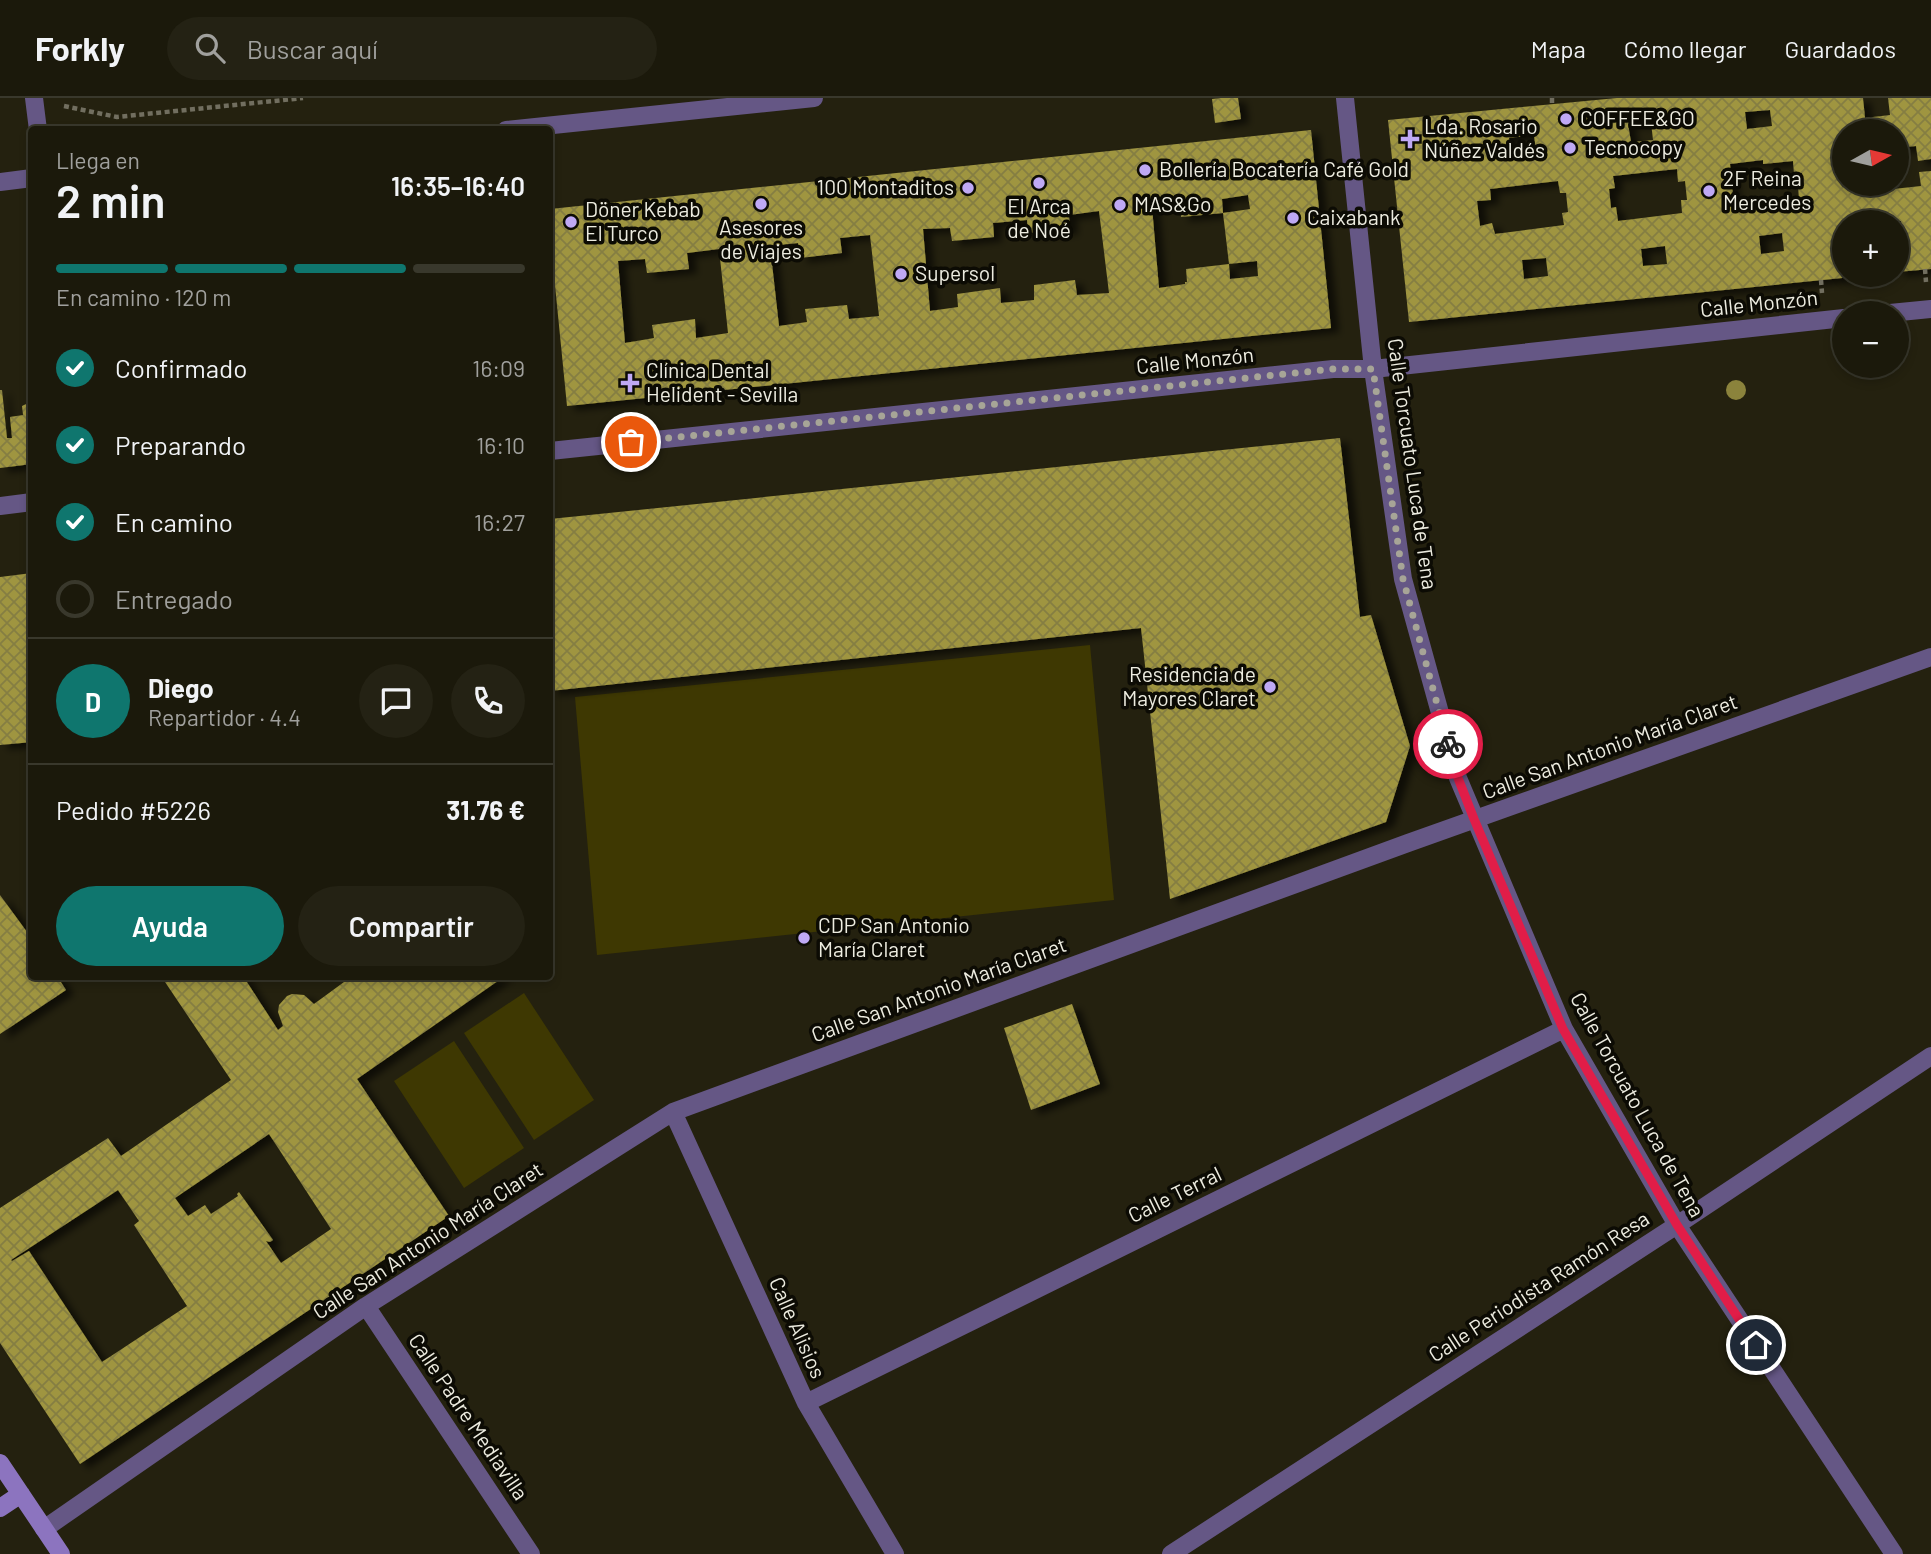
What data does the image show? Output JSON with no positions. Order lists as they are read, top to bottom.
{
  "streets": {
    "street": [
      "Calle Monzón",
      "Calle Torcuato Luca de Tena",
      "Calle San Antonio María Claret",
      "Calle Terral",
      "Calle Periodista Ramón Resa",
      "Calle Alisios",
      "Calle Padre Mediavilla"
    ]
  },
  "crossings": [
    ["Calle Monzón", "Calle Torcuato Luca de Tena"],
    ["Calle Torcuato Luca de Tena", "Calle San Antonio María Claret"],
    ["Calle Torcuato Luca de Tena", "Calle Terral"],
    ["Calle Torcuato Luca de Tena", "Calle Periodista Ramón Resa"],
    ["Calle San Antonio María Claret", "Calle Alisios"],
    ["Calle San Antonio María Claret", "Calle Padre Mediavilla"],
    ["Calle Terral", "Calle Alisios"]
  ],
  "places": {
    "other": [
      "COFFEE&GO",
      "Tecnocopy",
      "Bollería Bocatería Café Gold",
      "El Arca de Noé",
      "100 Montaditos",
      "2F Reina Mercedes",
      "Asesores de Viajes",
      "MAS&Go",
      "Caixabank",
      "Döner Kebab El Turco",
      "Supersol",
      "Residencia de Mayores Claret",
      "CDP San Antonio María Claret"
    ],
    "health": ["Lda. Rosario Núñez Valdés", "Clínica Dental Helident - Sevilla"]
  },
  "north": "right",
  "page": {
    "header": "Forkly",
    "search": "Buscar aquí",
    "nav": ["Mapa", "Cómo llegar", "Guardados"],
    "map_buttons": ["+", "−"],
    "heading": ["2 min", "Llega en", "16:35–16:40"],
    "panel": [
      "Diego",
      "Repartidor · 4.4",
      "Pedido #5226",
      "31.76 €"
    ],
    "bar": "En camino · 120 m",
    "list": [
      ["Confirmado", "16:09"],
      ["Preparando", "16:10"],
      ["En camino", "16:27"],
      "Entregado"
    ],
    "round": "D",
    "buttons": ["Ayuda", "Compartir"]
  }
}
